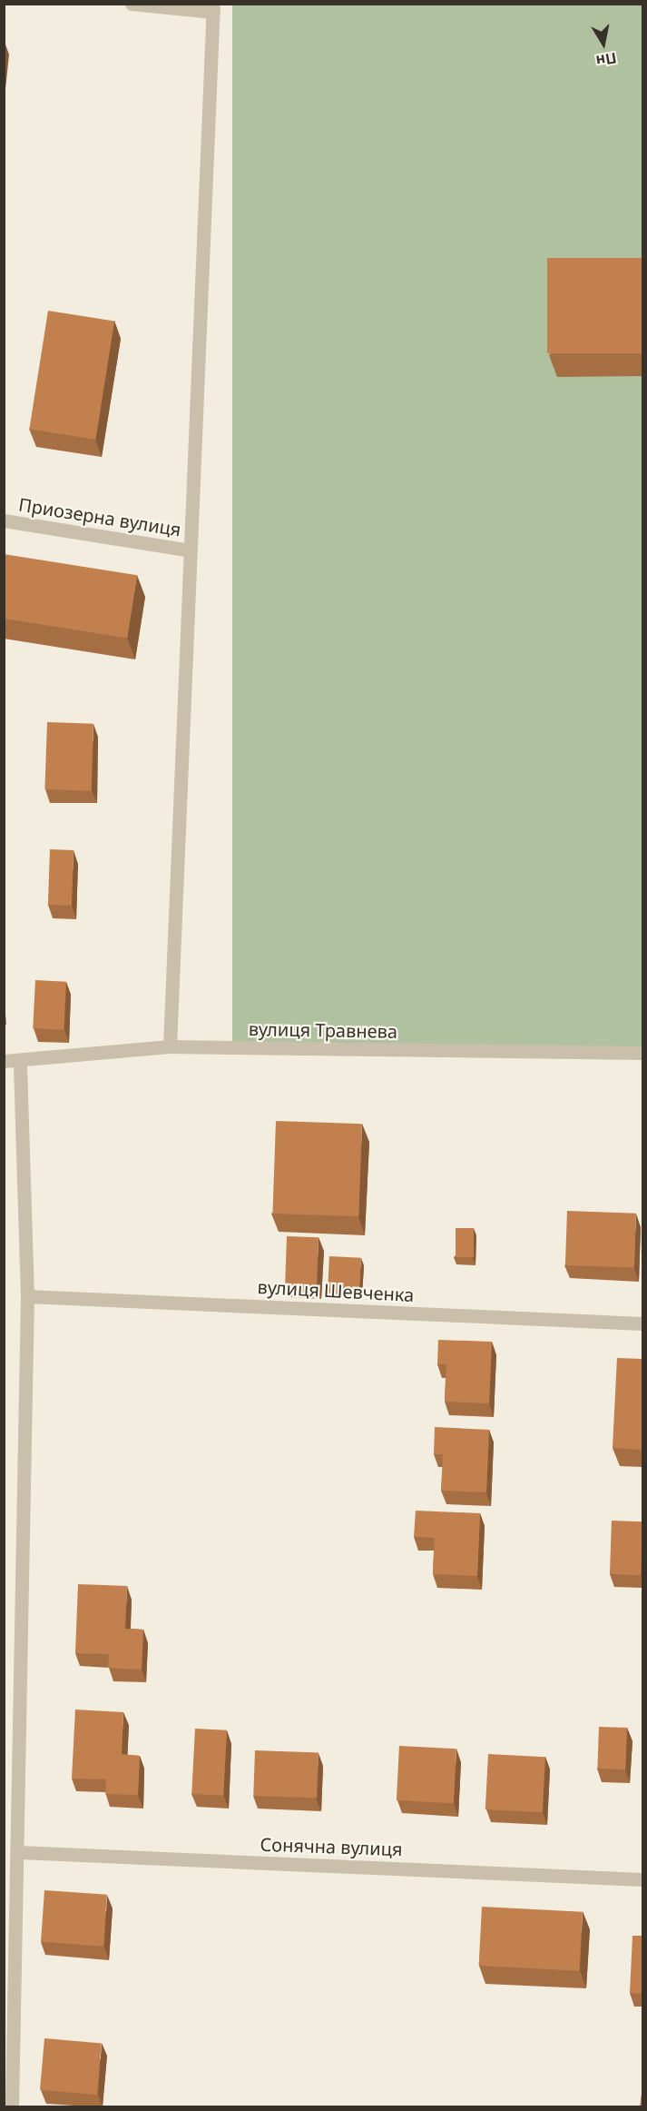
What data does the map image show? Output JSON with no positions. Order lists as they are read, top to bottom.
{
  "streets": {
    "street": [
      "Приозерна вулиця",
      "вулиця Травнева",
      "вулиця Шевченка",
      "Сонячна вулиця"
    ]
  },
  "north": "bottom"
}
